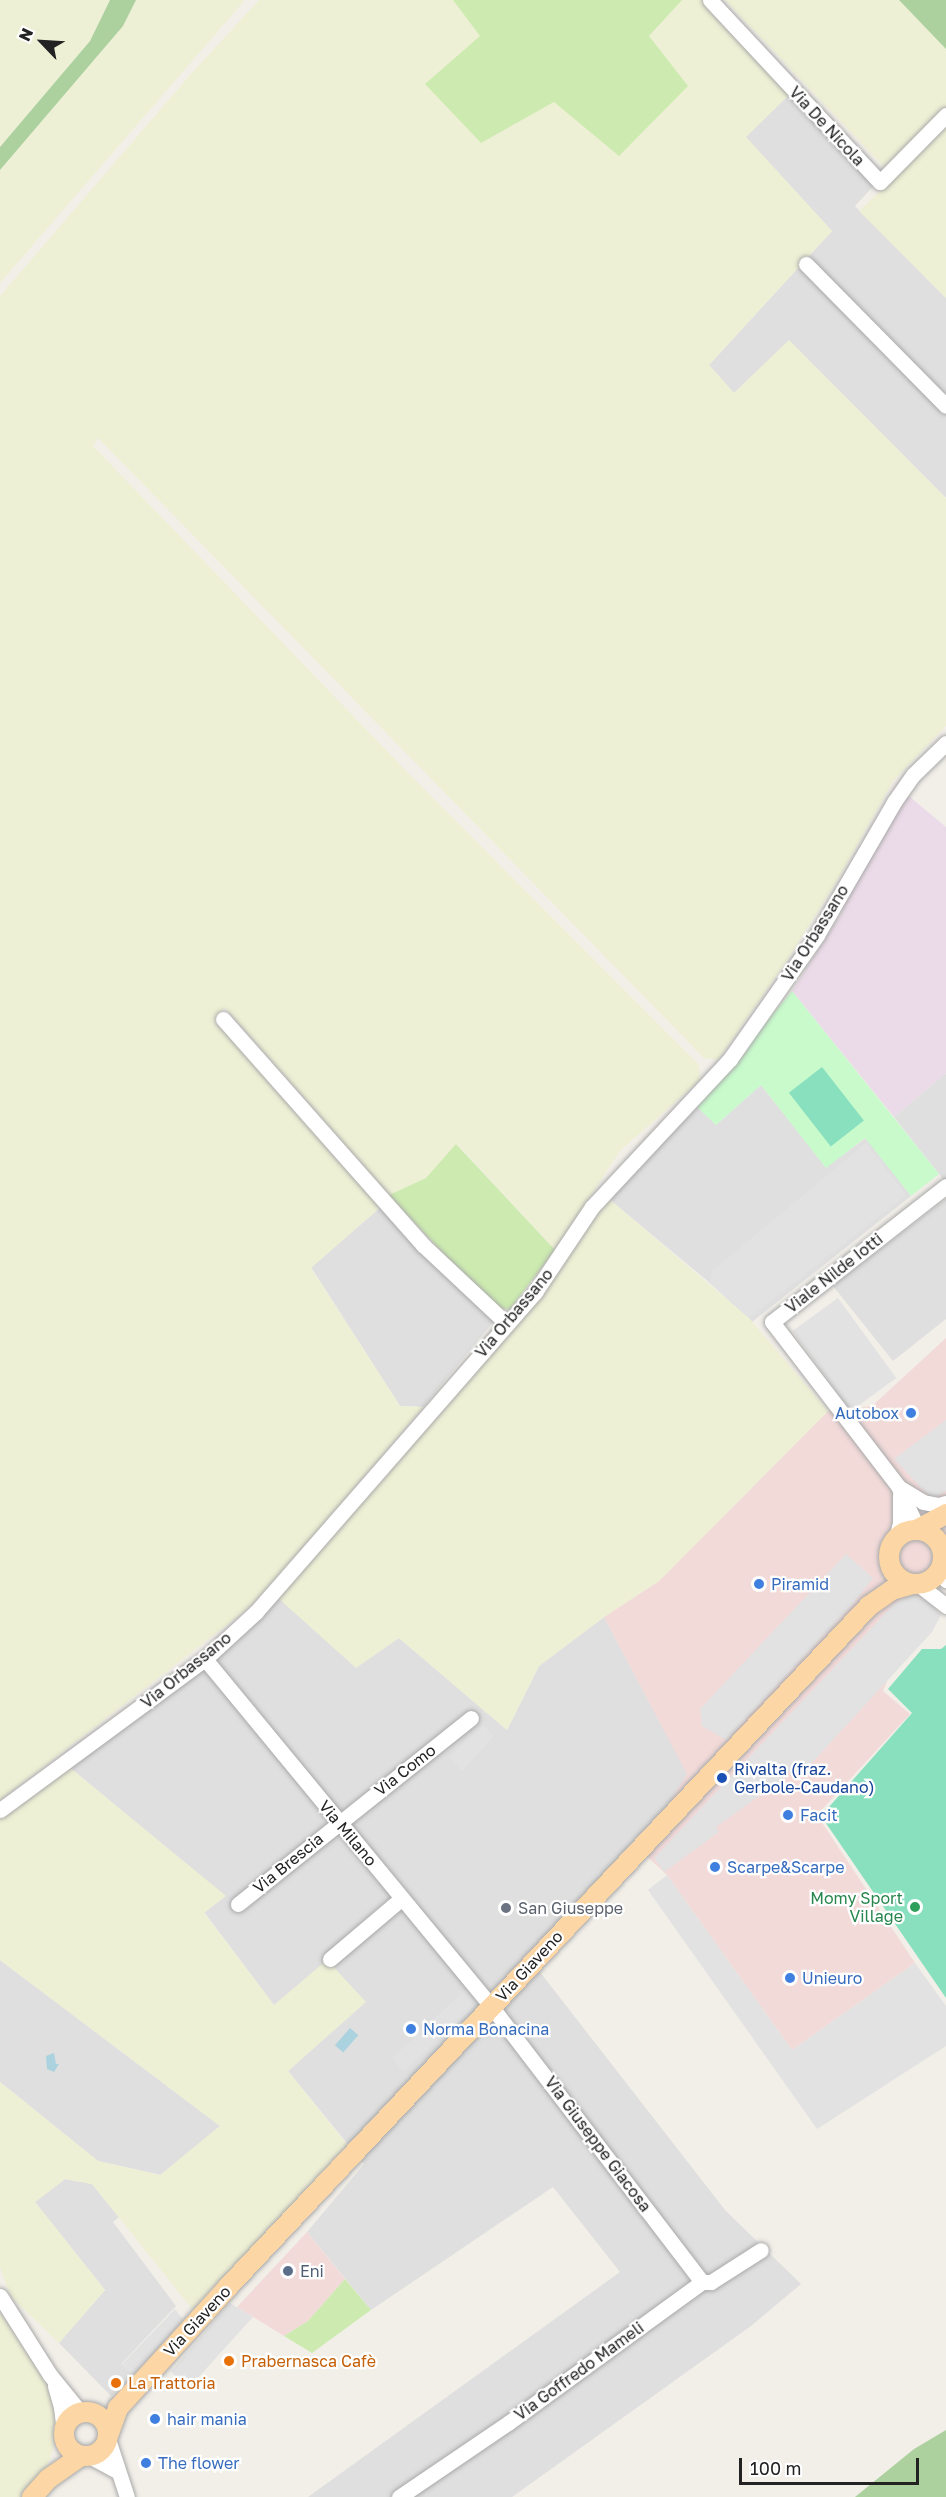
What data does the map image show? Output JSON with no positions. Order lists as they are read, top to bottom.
{
  "streets": {
    "main road": ["Via Giaveno"],
    "street": [
      "Via De Nicola",
      "Via Orbassano",
      "Viale Nilde Iotti",
      "Via Como",
      "Via Milano",
      "Via Brescia",
      "Via Giuseppe Giacosa",
      "Via Goffredo Mameli"
    ]
  },
  "crossings": [
    ["Via Orbassano", "Via Milano"],
    ["Via Como", "Via Milano"],
    ["Via Como", "Via Brescia"],
    ["Via Milano", "Via Brescia"],
    ["Via Milano", "Via Giaveno"],
    ["Via Milano", "Via Giuseppe Giacosa"],
    ["Via Giaveno", "Via Giuseppe Giacosa"],
    ["Via Giuseppe Giacosa", "Via Goffredo Mameli"]
  ],
  "places": [
    "Autobox",
    "Piramid",
    "Rivalta (fraz. Gerbole-Caudano)",
    "Facit",
    "Scarpe&Scarpe",
    "Momy Sport Village",
    "San Giuseppe",
    "Unieuro",
    "Norma Bonacina",
    "Eni",
    "Prabernasca Cafè",
    "La Trattoria",
    "hair mania",
    "The flower"
  ],
  "scale_bar": "100 m",
  "north": "top left"
}
